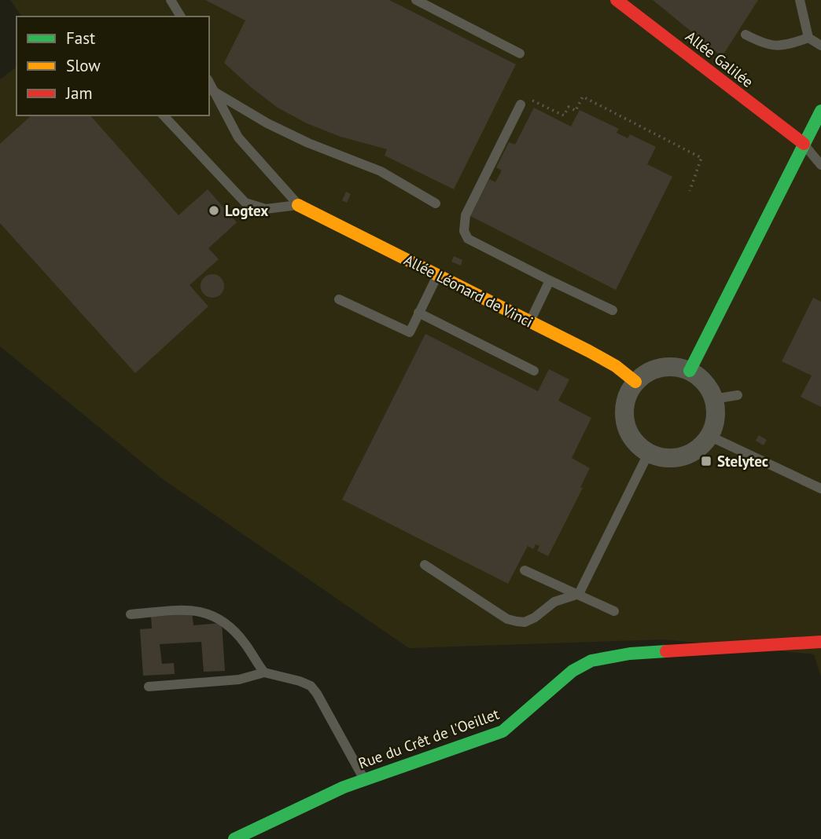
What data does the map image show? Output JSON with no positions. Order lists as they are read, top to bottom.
{
  "streets": {
    "street": ["Allée Galilée", "Allée Léonard de Vinci", "Rue du Crêt de l'Oeillet"]
  },
  "places": {
    "other": ["Logtex"],
    "transit": ["Stelytec"]
  },
  "legend": ["Fast", "Slow", "Jam"]
}
